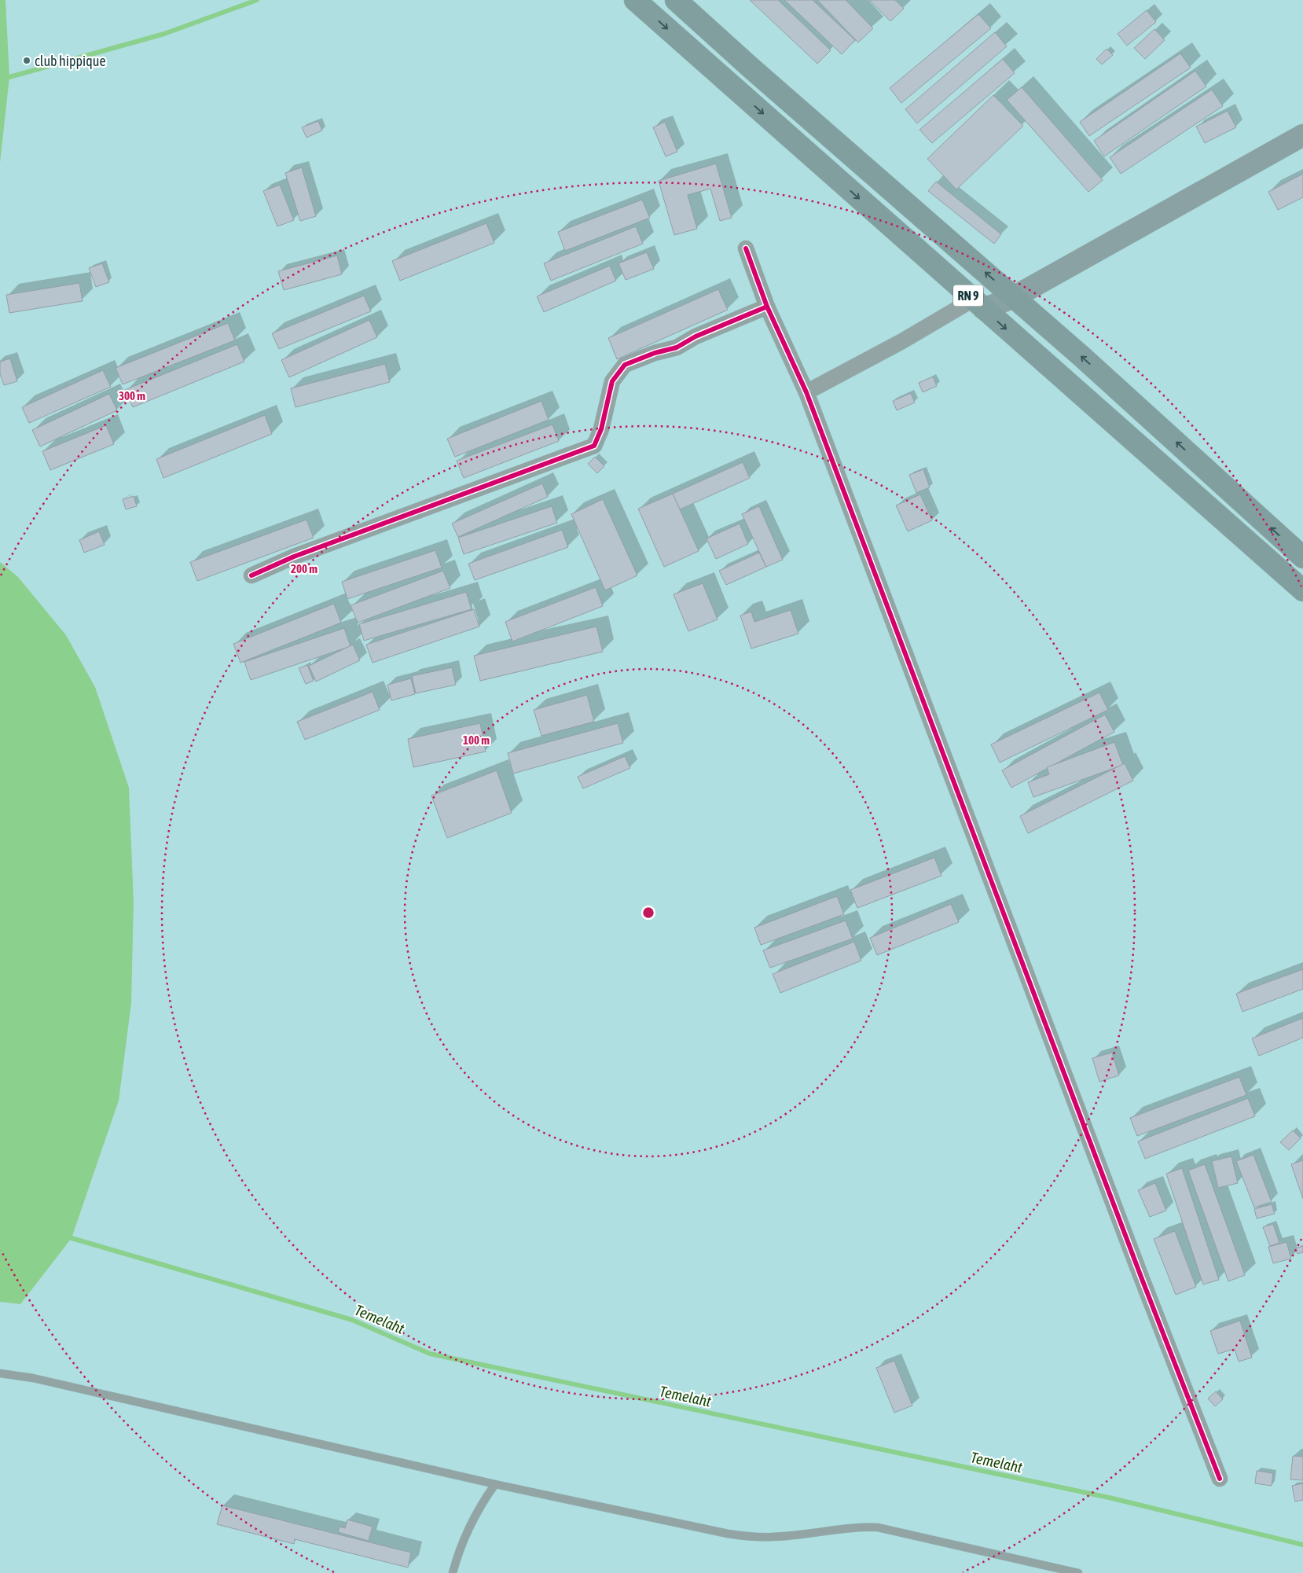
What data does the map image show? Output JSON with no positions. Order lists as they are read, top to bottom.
{
  "streets": {
    "highway": ["RN 9"]
  },
  "water": ["Temelaht"],
  "places": ["club hippique"],
  "rings": ["300 m", "200 m", "100 m"]
}
